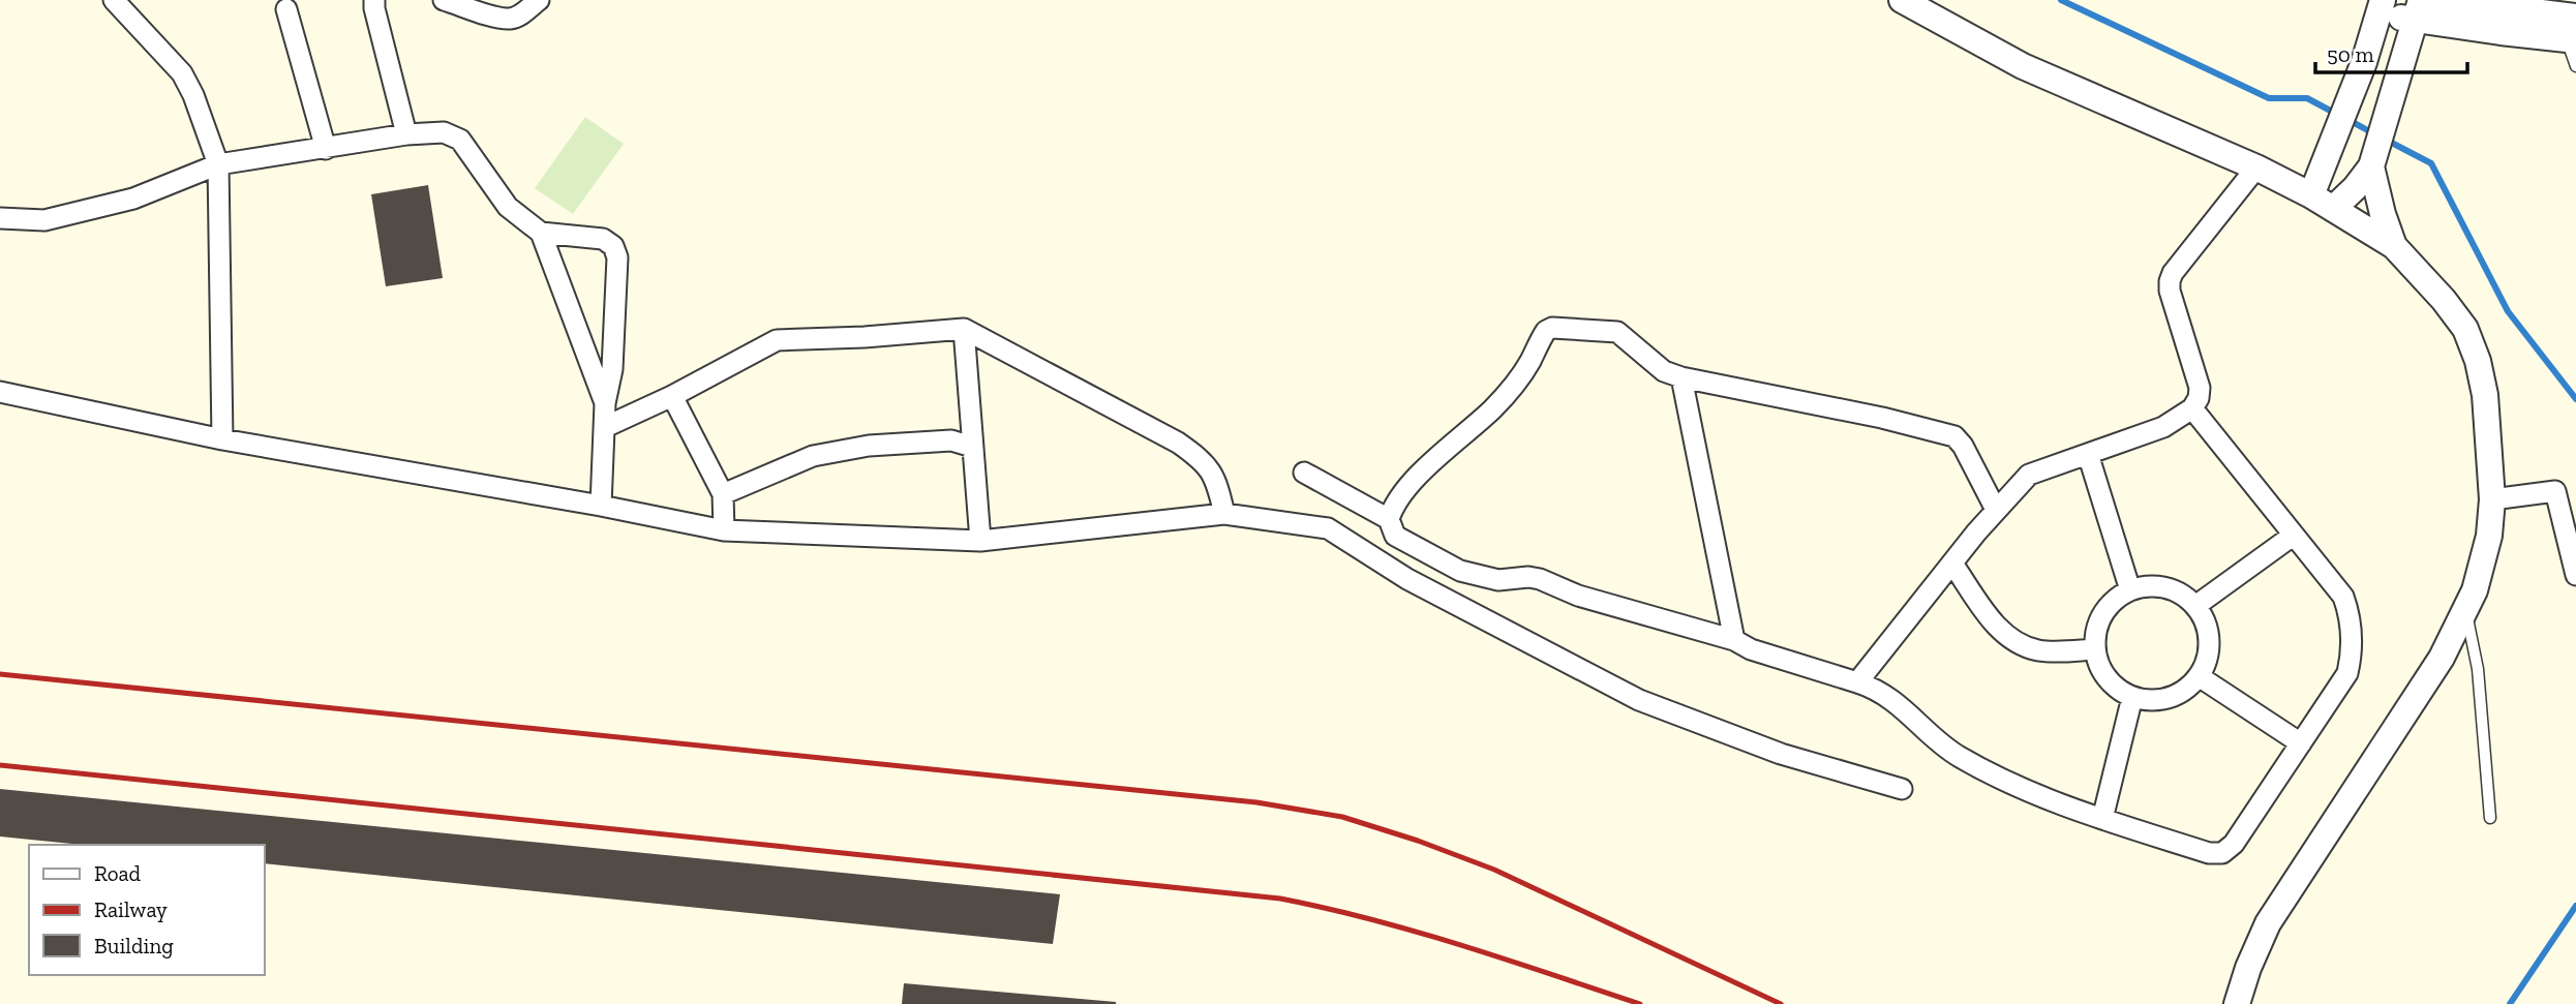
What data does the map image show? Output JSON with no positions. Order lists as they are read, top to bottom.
{
  "legend": ["Road", "Railway", "Building"],
  "scale_bar": "50 m"
}
